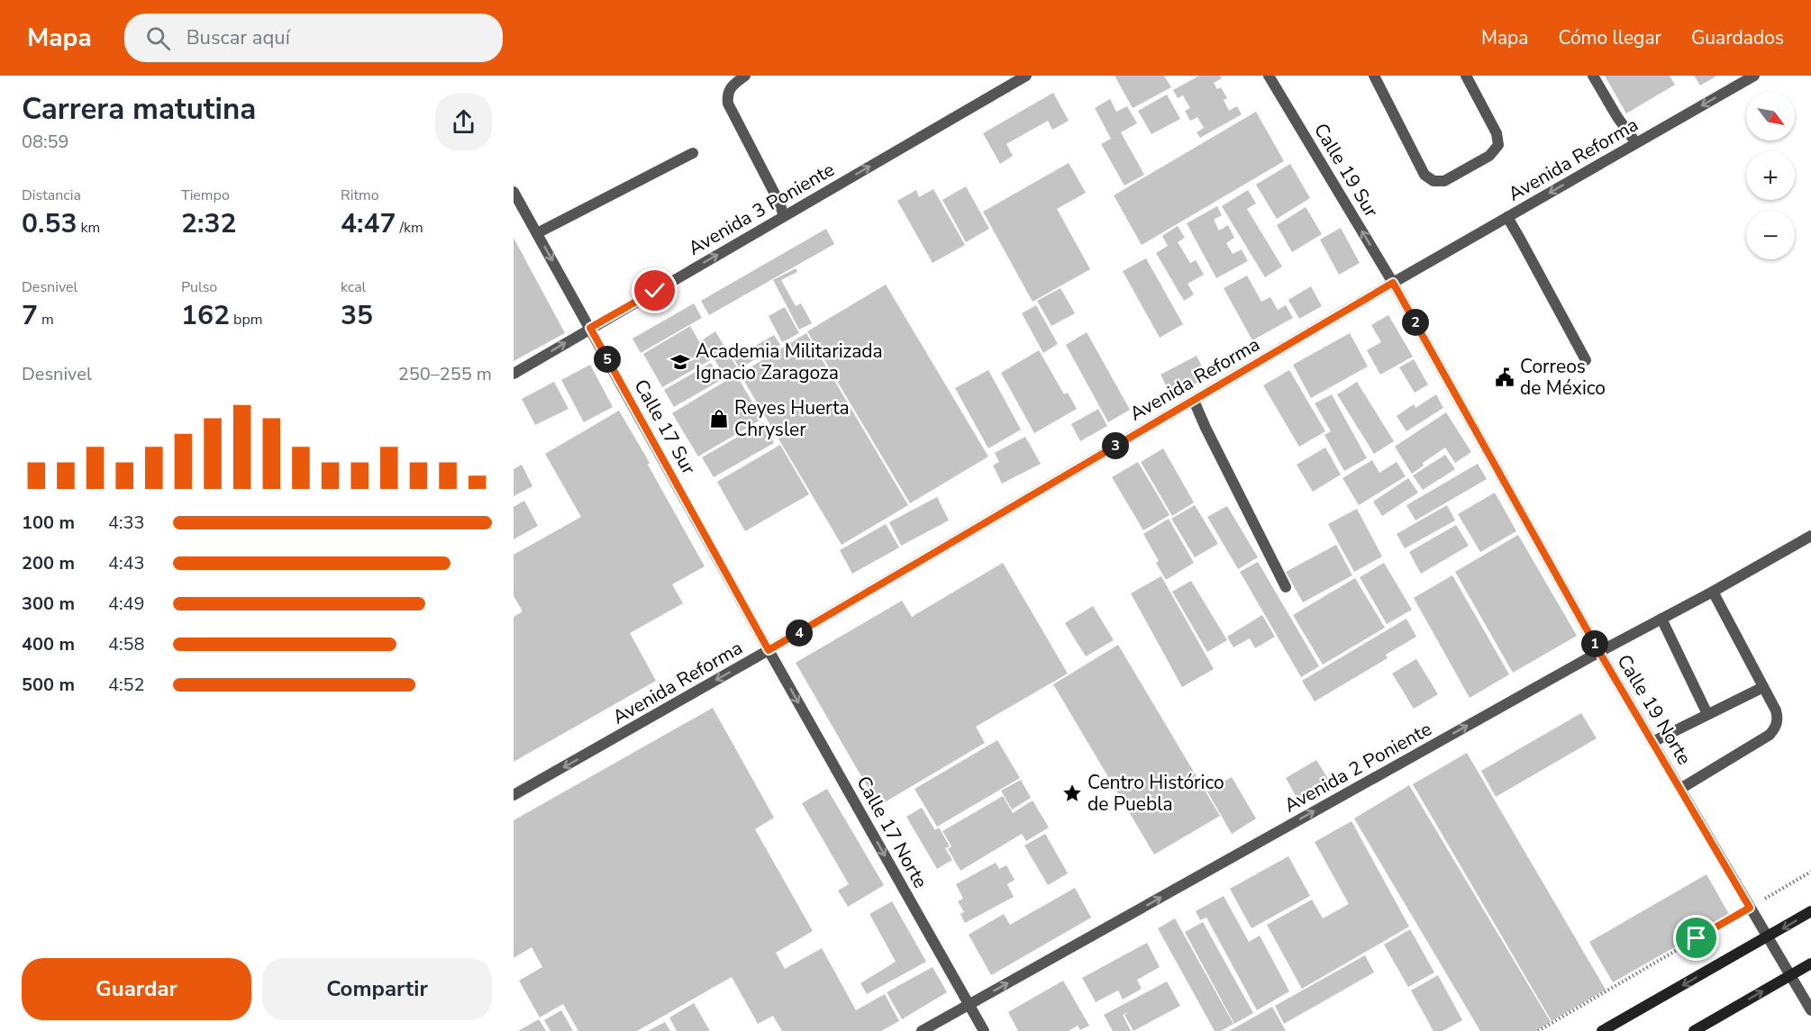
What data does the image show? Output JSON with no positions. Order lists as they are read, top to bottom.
{
  "streets": {
    "street": [
      "Avenida Reforma",
      "Calle 19 Sur",
      "Avenida 3 Poniente",
      "Calle 17 Sur",
      "Calle 19 Norte",
      "Avenida 2 Poniente",
      "Calle 17 Norte"
    ]
  },
  "crossings": [
    ["Avenida Reforma", "Calle 19 Sur"],
    ["Avenida Reforma", "Calle 17 Sur"],
    ["Avenida Reforma", "Calle 19 Norte"],
    ["Avenida Reforma", "Calle 17 Norte"],
    ["Calle 19 Sur", "Calle 19 Norte"],
    ["Avenida 3 Poniente", "Calle 17 Sur"],
    ["Calle 17 Sur", "Calle 17 Norte"],
    ["Calle 19 Norte", "Avenida 2 Poniente"],
    ["Avenida 2 Poniente", "Calle 17 Norte"]
  ],
  "one_way": [
    "Avenida Reforma",
    "Calle 19 Sur",
    "Avenida 3 Poniente",
    "Avenida 2 Poniente",
    "Calle 17 Norte"
  ],
  "places": {
    "school or university": ["Academia Militarizada Ignacio Zaragoza"],
    "public building": ["Correos de México"],
    "shop": ["Reyes Huerta Chrysler"],
    "place": ["Centro Histórico de Puebla"]
  },
  "north": "bottom right",
  "page": {
    "header": "Mapa",
    "search": "Buscar aquí",
    "nav": ["Mapa", "Cómo llegar", "Guardados"],
    "heading": ["Carrera matutina", "08:59"],
    "map_buttons": ["+", "−"],
    "stats": [
      ["Distancia", "0.53 km"],
      ["Tiempo", "2:32"],
      ["Ritmo", "4:47 /km"],
      ["Desnivel", "7 m"],
      ["Pulso", "162 bpm"],
      ["kcal", "35"]
    ],
    "pins": [
      "2",
      "5",
      "3",
      "4",
      "1"
    ],
    "chart": ["Desnivel", "250–255 m"],
    "list": [
      {
        "name": "100 m",
        "note": "4:33"
      },
      {
        "name": "200 m",
        "note": "4:43"
      },
      {
        "name": "300 m",
        "note": "4:49"
      },
      {
        "name": "400 m",
        "note": "4:58"
      },
      {
        "name": "500 m",
        "note": "4:52"
      }
    ],
    "buttons": ["Guardar", "Compartir"]
  }
}
